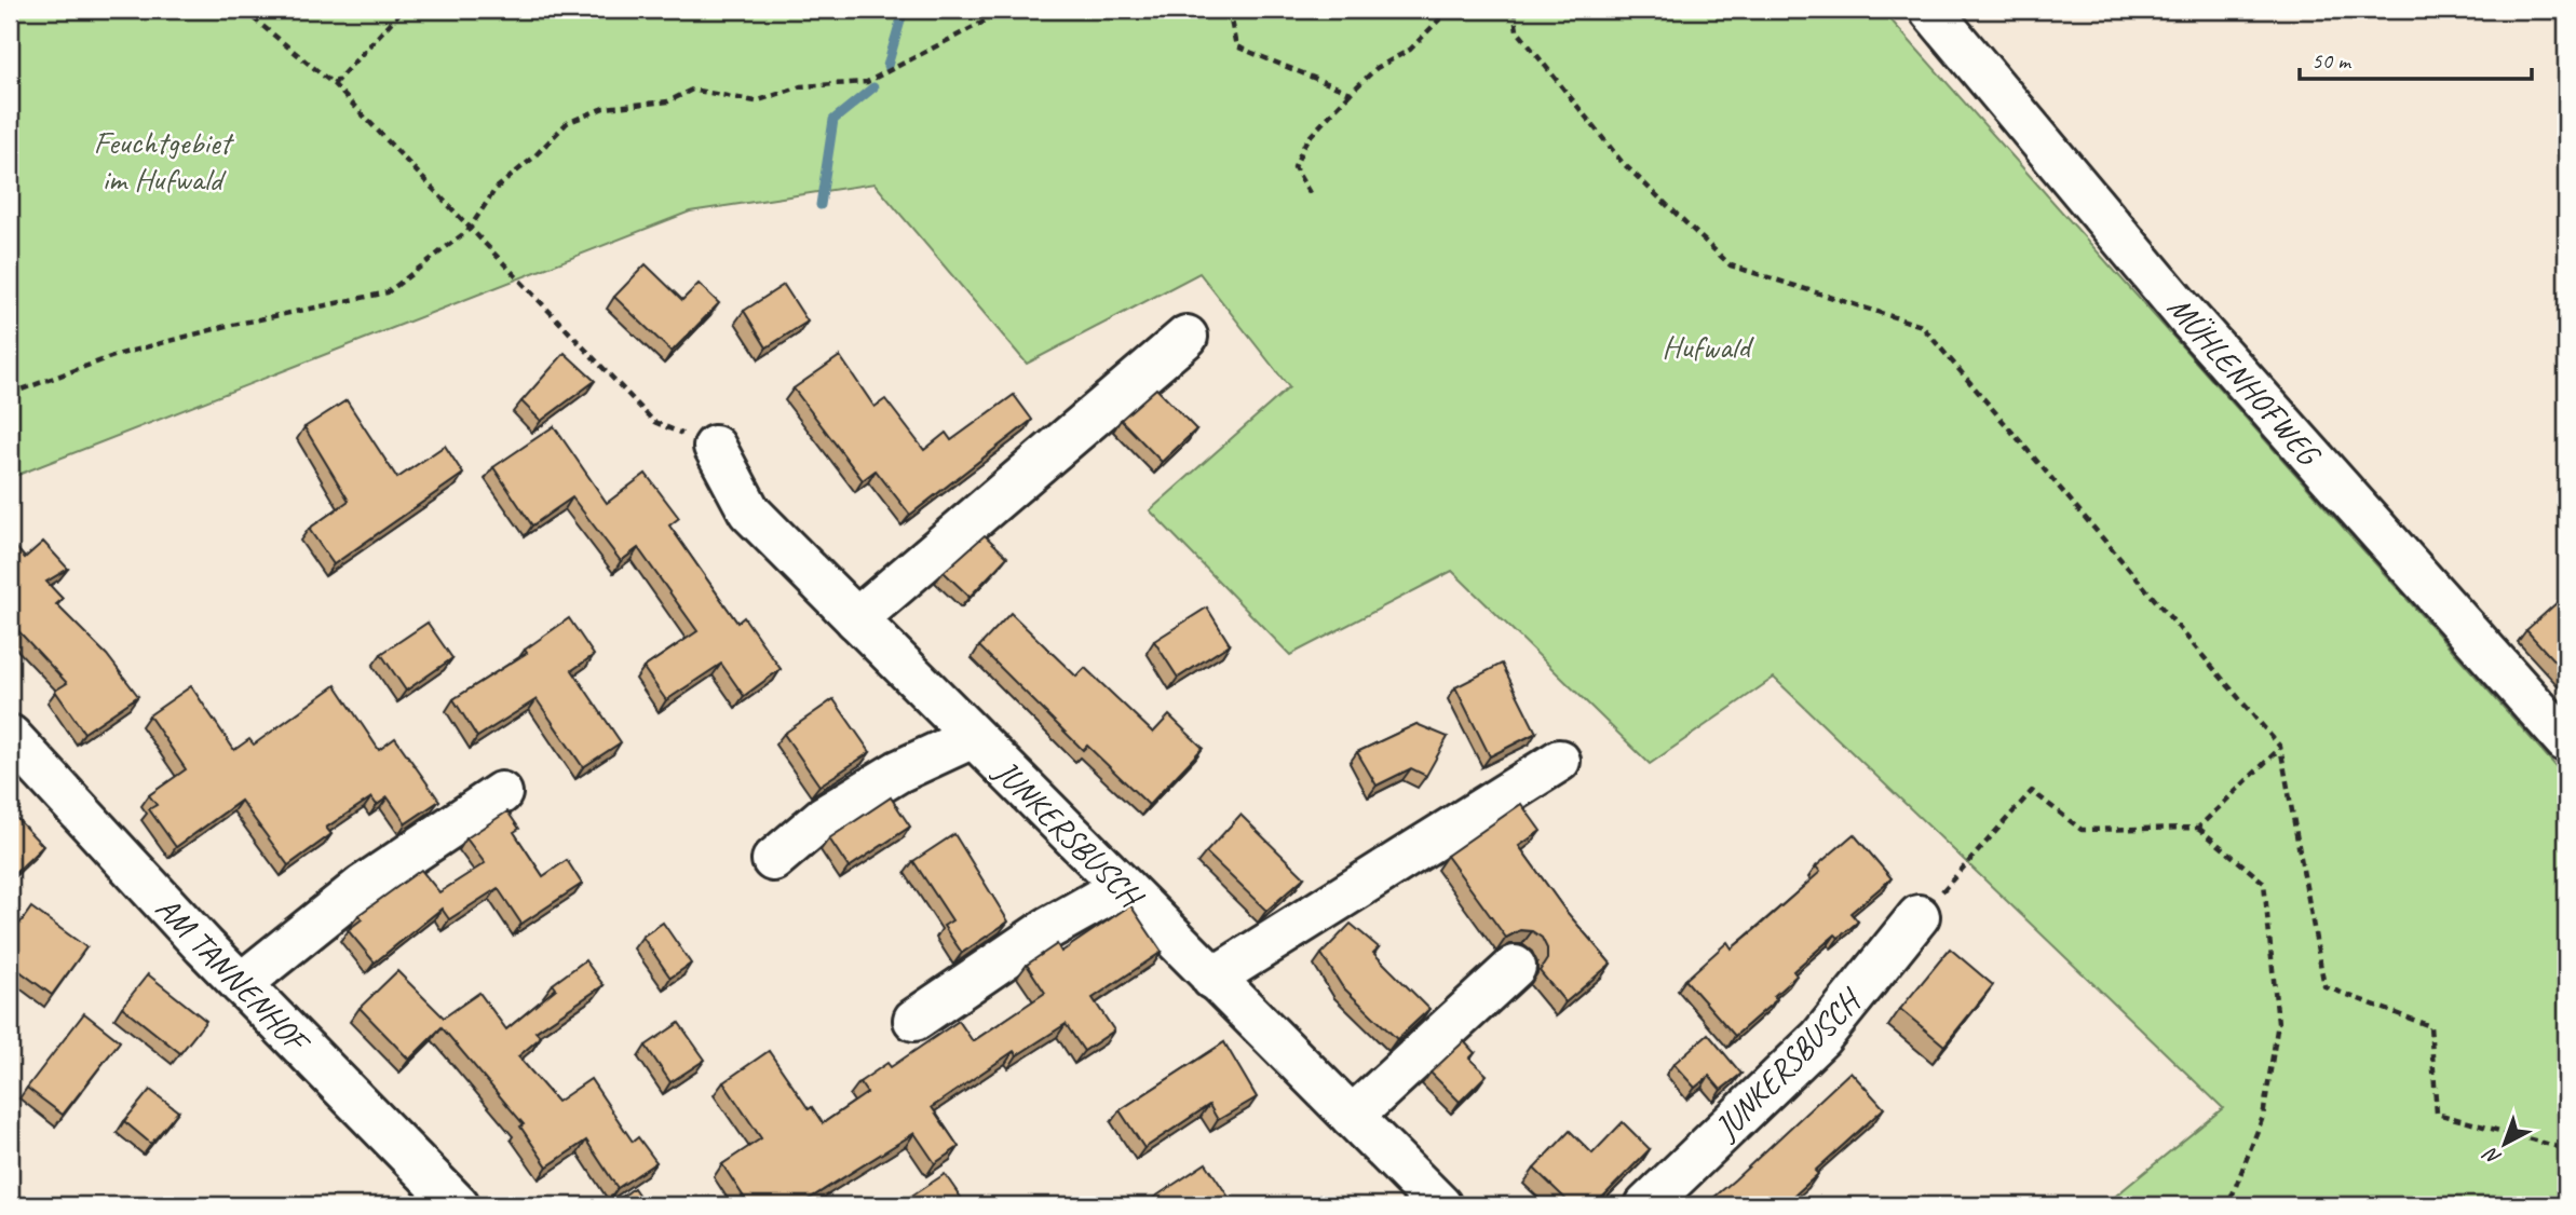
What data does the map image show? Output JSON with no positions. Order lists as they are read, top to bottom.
{
  "streets": {
    "street": ["MÜHLENHOFWEG", "JUNKERSBUSCH", "AM TANNENHOF"]
  },
  "parks": ["Feuchtgebiet im Hufwald", "Hufwald"],
  "scale_bar": "50 m",
  "north": "bottom left"
}
